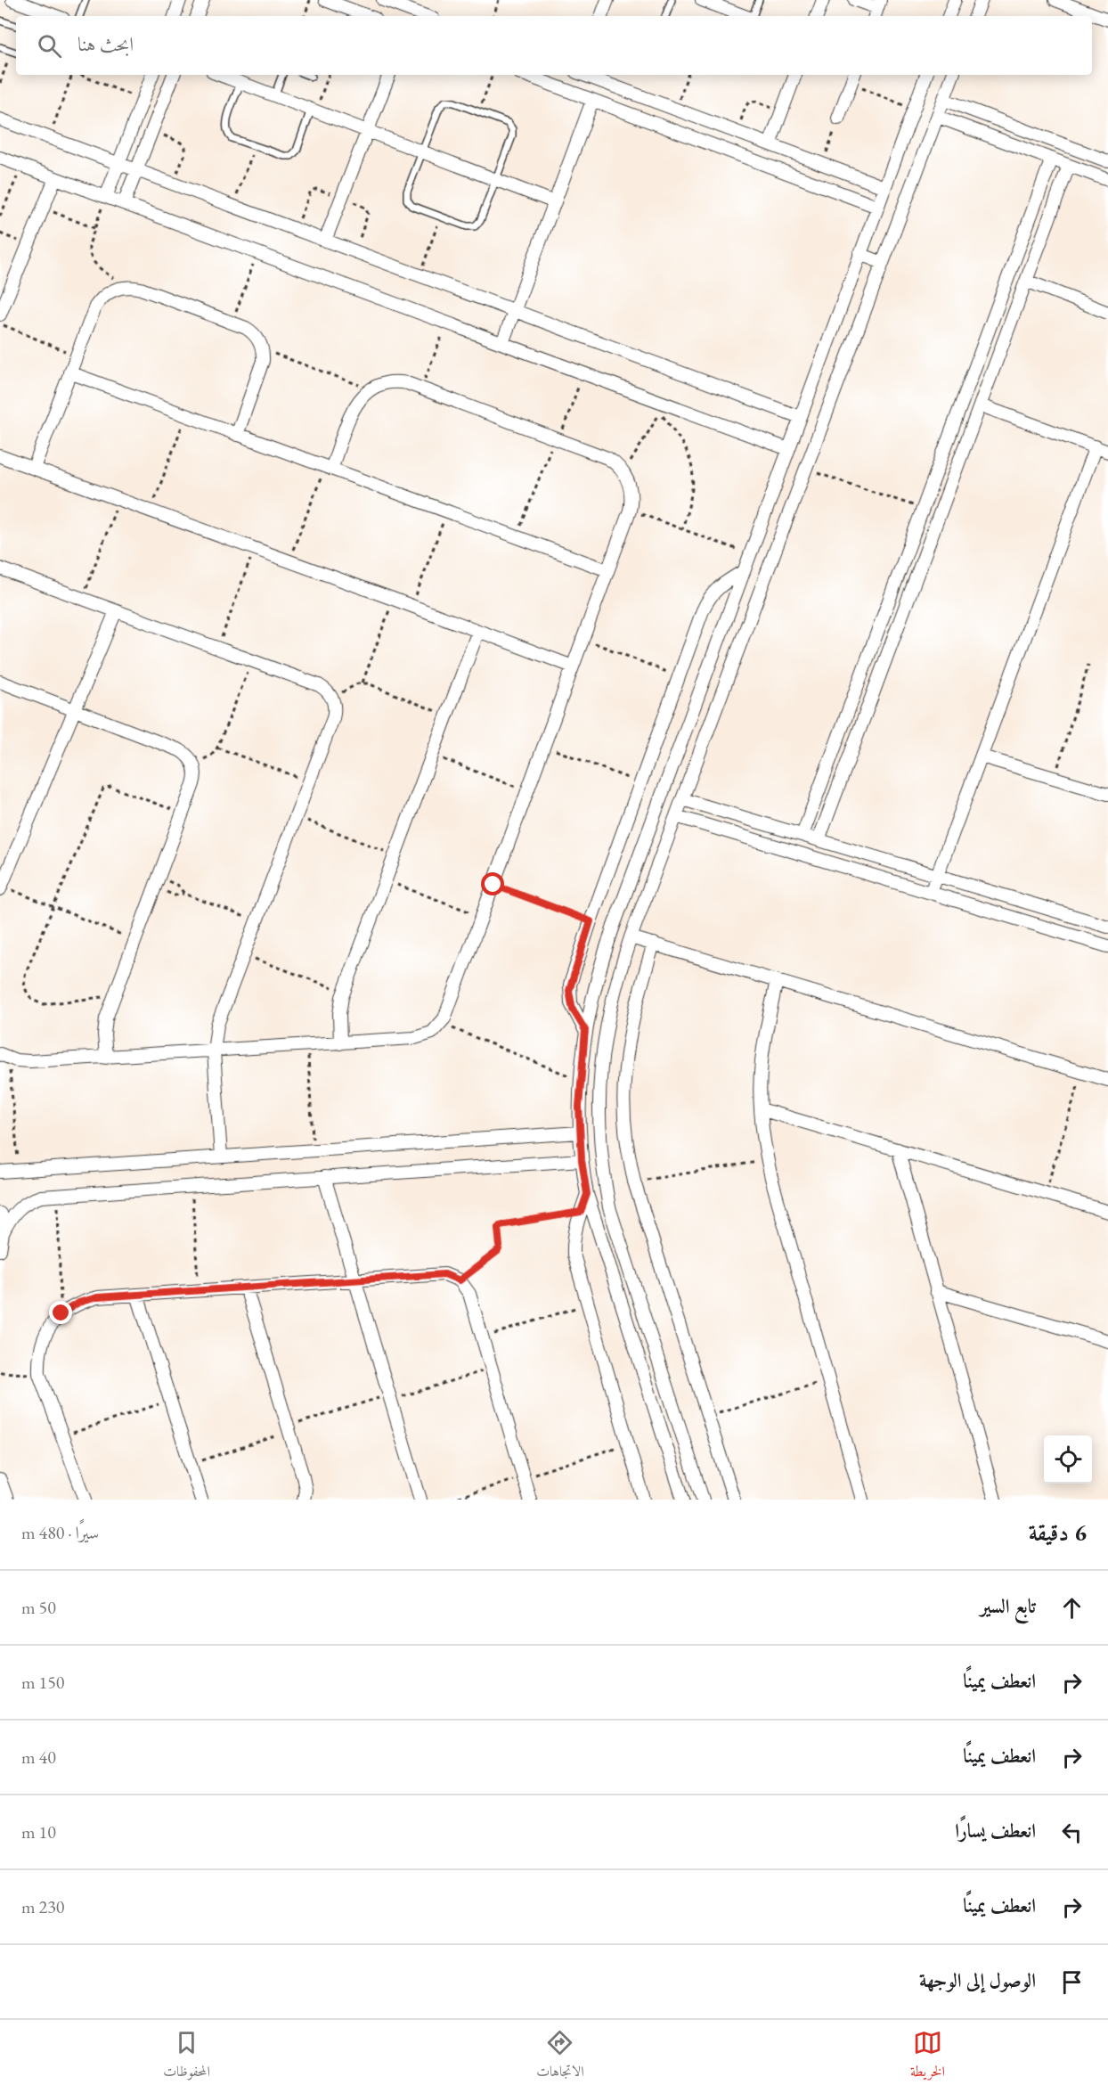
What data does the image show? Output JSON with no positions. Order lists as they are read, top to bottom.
{
  "page": {
    "search": "ابحث هنا",
    "heading": ["6 دقيقة", "سيرًا · 480 m"],
    "list": [
      ["تابع السير", "50 m"],
      ["انعطف يمينًا", "150 m"],
      ["انعطف يمينًا", "40 m"],
      ["انعطف يسارًا", "10 m"],
      ["انعطف يمينًا", "230 m"],
      "الوصول إلى الوجهة"
    ],
    "nav": ["الخريطة", "الاتجاهات", "المحفوظات"]
  }
}
